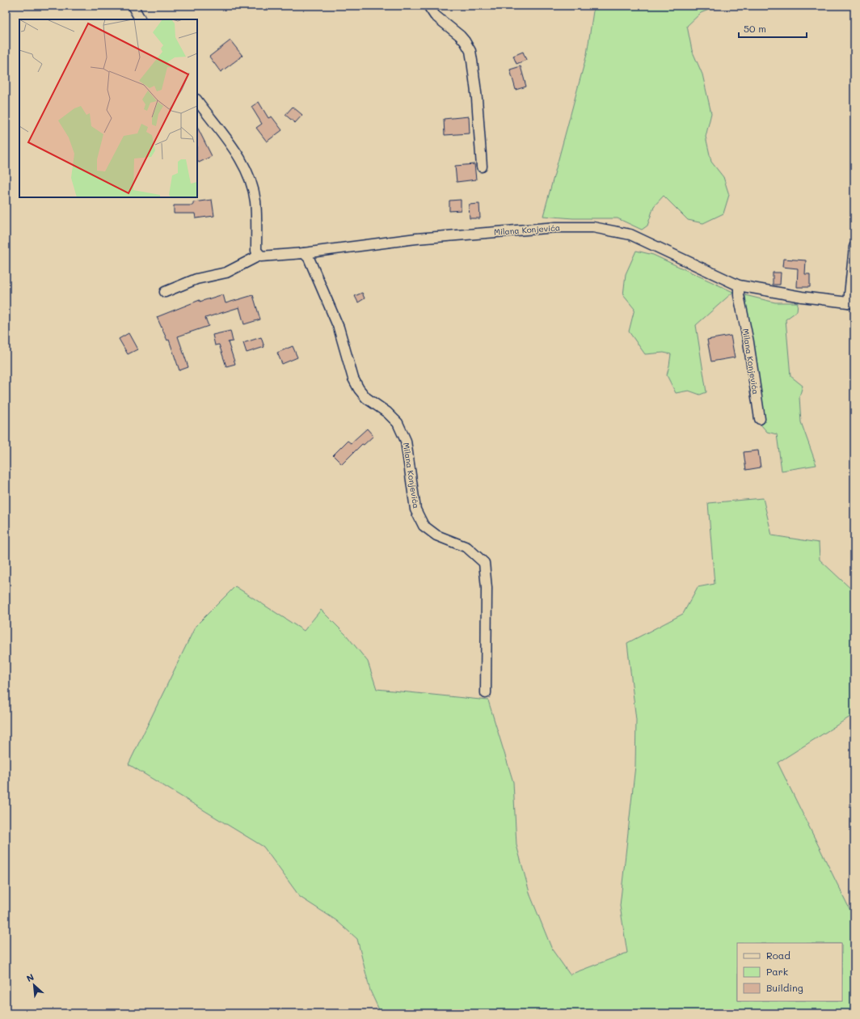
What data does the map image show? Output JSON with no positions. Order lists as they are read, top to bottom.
{
  "streets": {
    "street": ["Milana Konjevića"]
  },
  "legend": ["Road", "Park", "Building"],
  "scale_bar": "50 m",
  "north": "top left"
}
